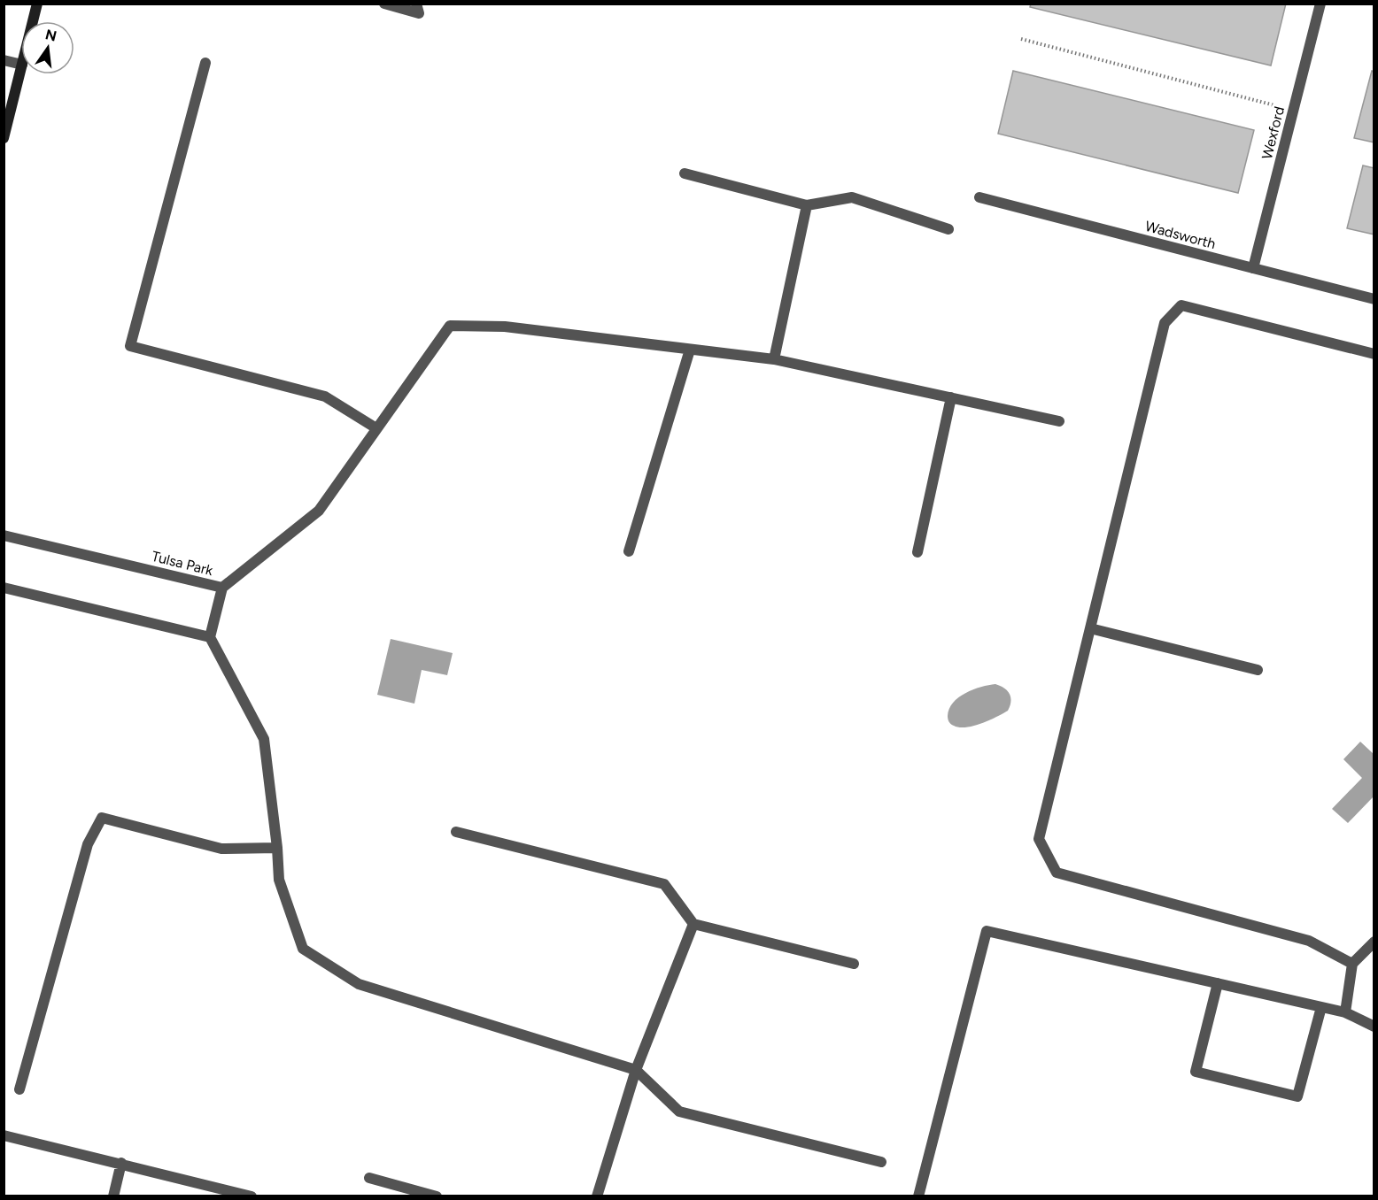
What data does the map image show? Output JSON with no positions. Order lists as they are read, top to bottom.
{
  "streets": {
    "street": ["Wexford", "Wadsworth", "Tulsa Park"]
  },
  "crossings": [
    ["Wexford", "Wadsworth"]
  ],
  "north": "top"
}
